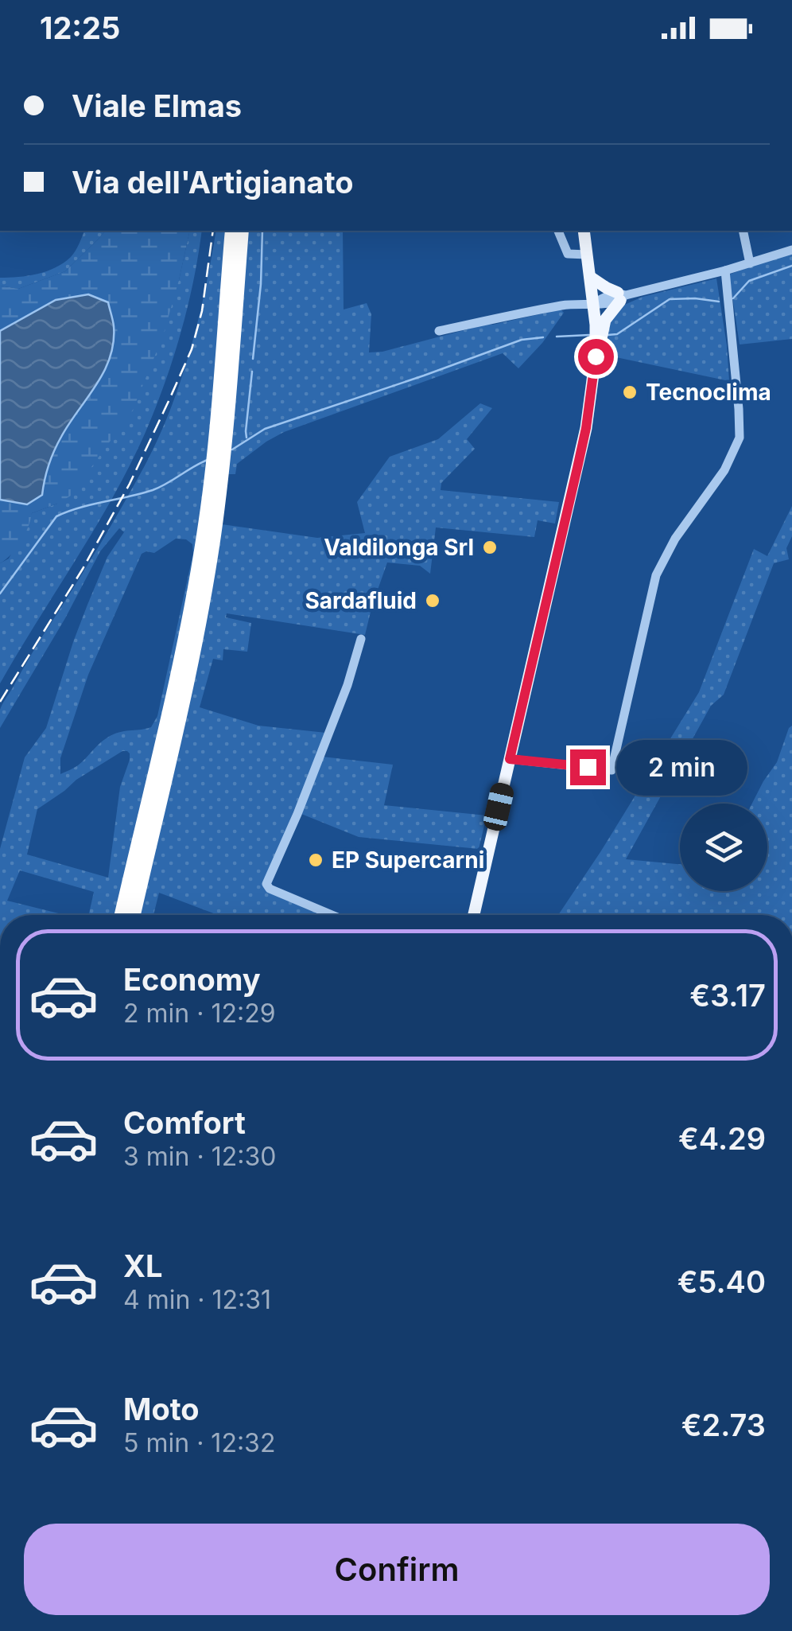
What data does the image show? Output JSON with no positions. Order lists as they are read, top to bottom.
{
  "places": [
    "Tecnoclima",
    "Valdilonga Srl",
    "Sardafluid",
    "EP Supercarni"
  ],
  "page": {
    "status": "12:25",
    "banner": ["Viale Elmas", "Via dell'Artigianato"],
    "bubble": "2 min",
    "list": [
      {
        "name": "Economy",
        "note": "2 min · 12:29",
        "value": "€3.17"
      },
      {
        "name": "Comfort",
        "note": "3 min · 12:30",
        "value": "€4.29"
      },
      {
        "name": "XL",
        "note": "4 min · 12:31",
        "value": "€5.40"
      },
      {
        "name": "Moto",
        "note": "5 min · 12:32",
        "value": "€2.73"
      }
    ],
    "buttons": "Confirm"
  }
}
